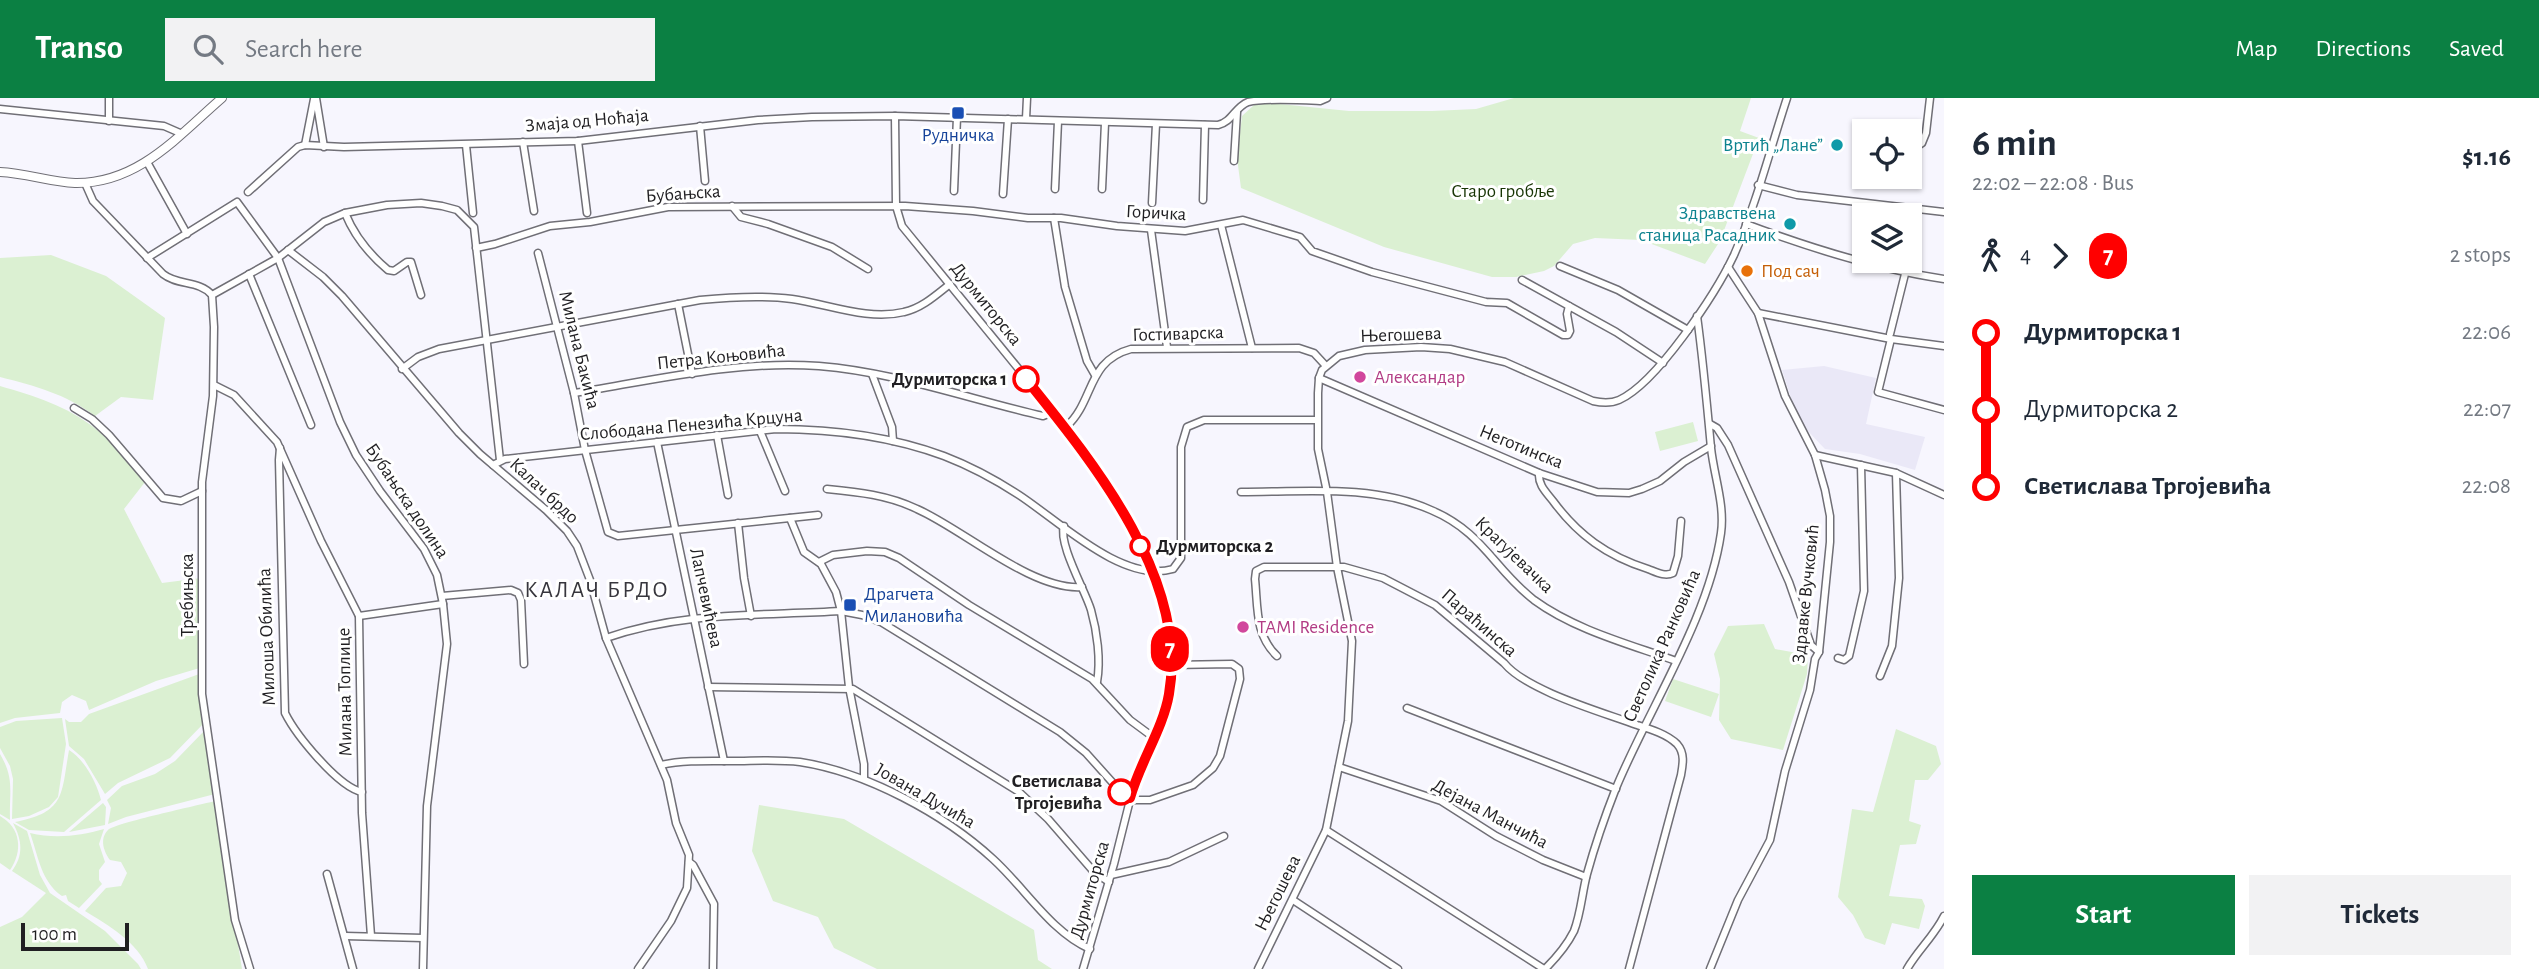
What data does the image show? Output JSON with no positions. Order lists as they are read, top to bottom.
{
  "streets": {
    "street": [
      "Змаја од Ноћаја",
      "Бубањска",
      "Горичка",
      "Дурмиторска",
      "Гостиварска",
      "Његошева",
      "Милана Бакића",
      "Петра Коњовића",
      "Слободана Пенезића Крцуна",
      "Неготинска",
      "Калач брдо",
      "Бубањска долина",
      "Крагујевачка",
      "Здравке Вучковић",
      "Требињска",
      "Лапчевићева",
      "Параћинска",
      "Милоша Обилића",
      "Светолика Ранковића",
      "Милана Топлице",
      "Јована Дучића",
      "Дејана Манчића"
    ]
  },
  "crossings": [
    ["Змаја од Ноћаја", "Дурмиторска"],
    ["Бубањска", "Горичка"],
    ["Бубањска", "Дурмиторска"],
    ["Горичка", "Дурмиторска"],
    ["Дурмиторска", "Гостиварска"],
    ["Дурмиторска", "Петра Коњовића"],
    ["Дурмиторска", "Слободана Пенезића Крцуна"],
    ["Дурмиторска", "Јована Дучића"],
    ["Гостиварска", "Његошева"],
    ["Његошева", "Неготинска"],
    ["Његошева", "Крагујевачка"],
    ["Његошева", "Здравке Вучковић"],
    ["Његошева", "Параћинска"],
    ["Његошева", "Светолика Ранковића"],
    ["Његошева", "Дејана Манчића"],
    ["Милана Бакића", "Петра Коњовића"],
    ["Милана Бакића", "Слободана Пенезића Крцуна"],
    ["Милана Бакића", "Лапчевићева"],
    ["Слободана Пенезића Крцуна", "Калач брдо"],
    ["Слободана Пенезића Крцуна", "Лапчевићева"],
    ["Неготинска", "Светолика Ранковића"],
    ["Калач брдо", "Јована Дучића"],
    ["Крагујевачка", "Светолика Ранковића"],
    ["Требињска", "Милана Топлице"],
    ["Лапчевићева", "Јована Дучића"],
    ["Параћинска", "Светолика Ранковића"],
    ["Милоша Обилића", "Милана Топлице"],
    ["Светолика Ранковића", "Дејана Манчића"]
  ],
  "districts": ["КАЛАЧ БРДО"],
  "parks": ["Старо гробље"],
  "places": {
    "transit": ["Рудничка", "Драгчета Милановића"],
    "other": [
      "Вртић „Лане”",
      "Здравствена станица Расадник",
      "Под сач",
      "Александар",
      "Дурмиторска 1",
      "Дурмиторска 2",
      "TAMI Residence",
      "Светислава Тргојевића"
    ]
  },
  "lines": ["bus line 7"],
  "scale_bar": "100 m",
  "page": {
    "header": "Transo",
    "search": "Search here",
    "nav": ["Map", "Directions", "Saved"],
    "on_map": "7",
    "heading": ["6 min", "22:02 – 22:08 · Bus", "$1.16"],
    "legs": ["4", "7", "2 stops"],
    "list": [
      {
        "name": "Дурмиторска 1",
        "value": "22:06"
      },
      {
        "name": "Дурмиторска 2",
        "value": "22:07"
      },
      {
        "name": "Светислава Тргојевића",
        "value": "22:08"
      }
    ],
    "buttons": ["Start", "Tickets"],
    "scale": "100 m"
  }
}
